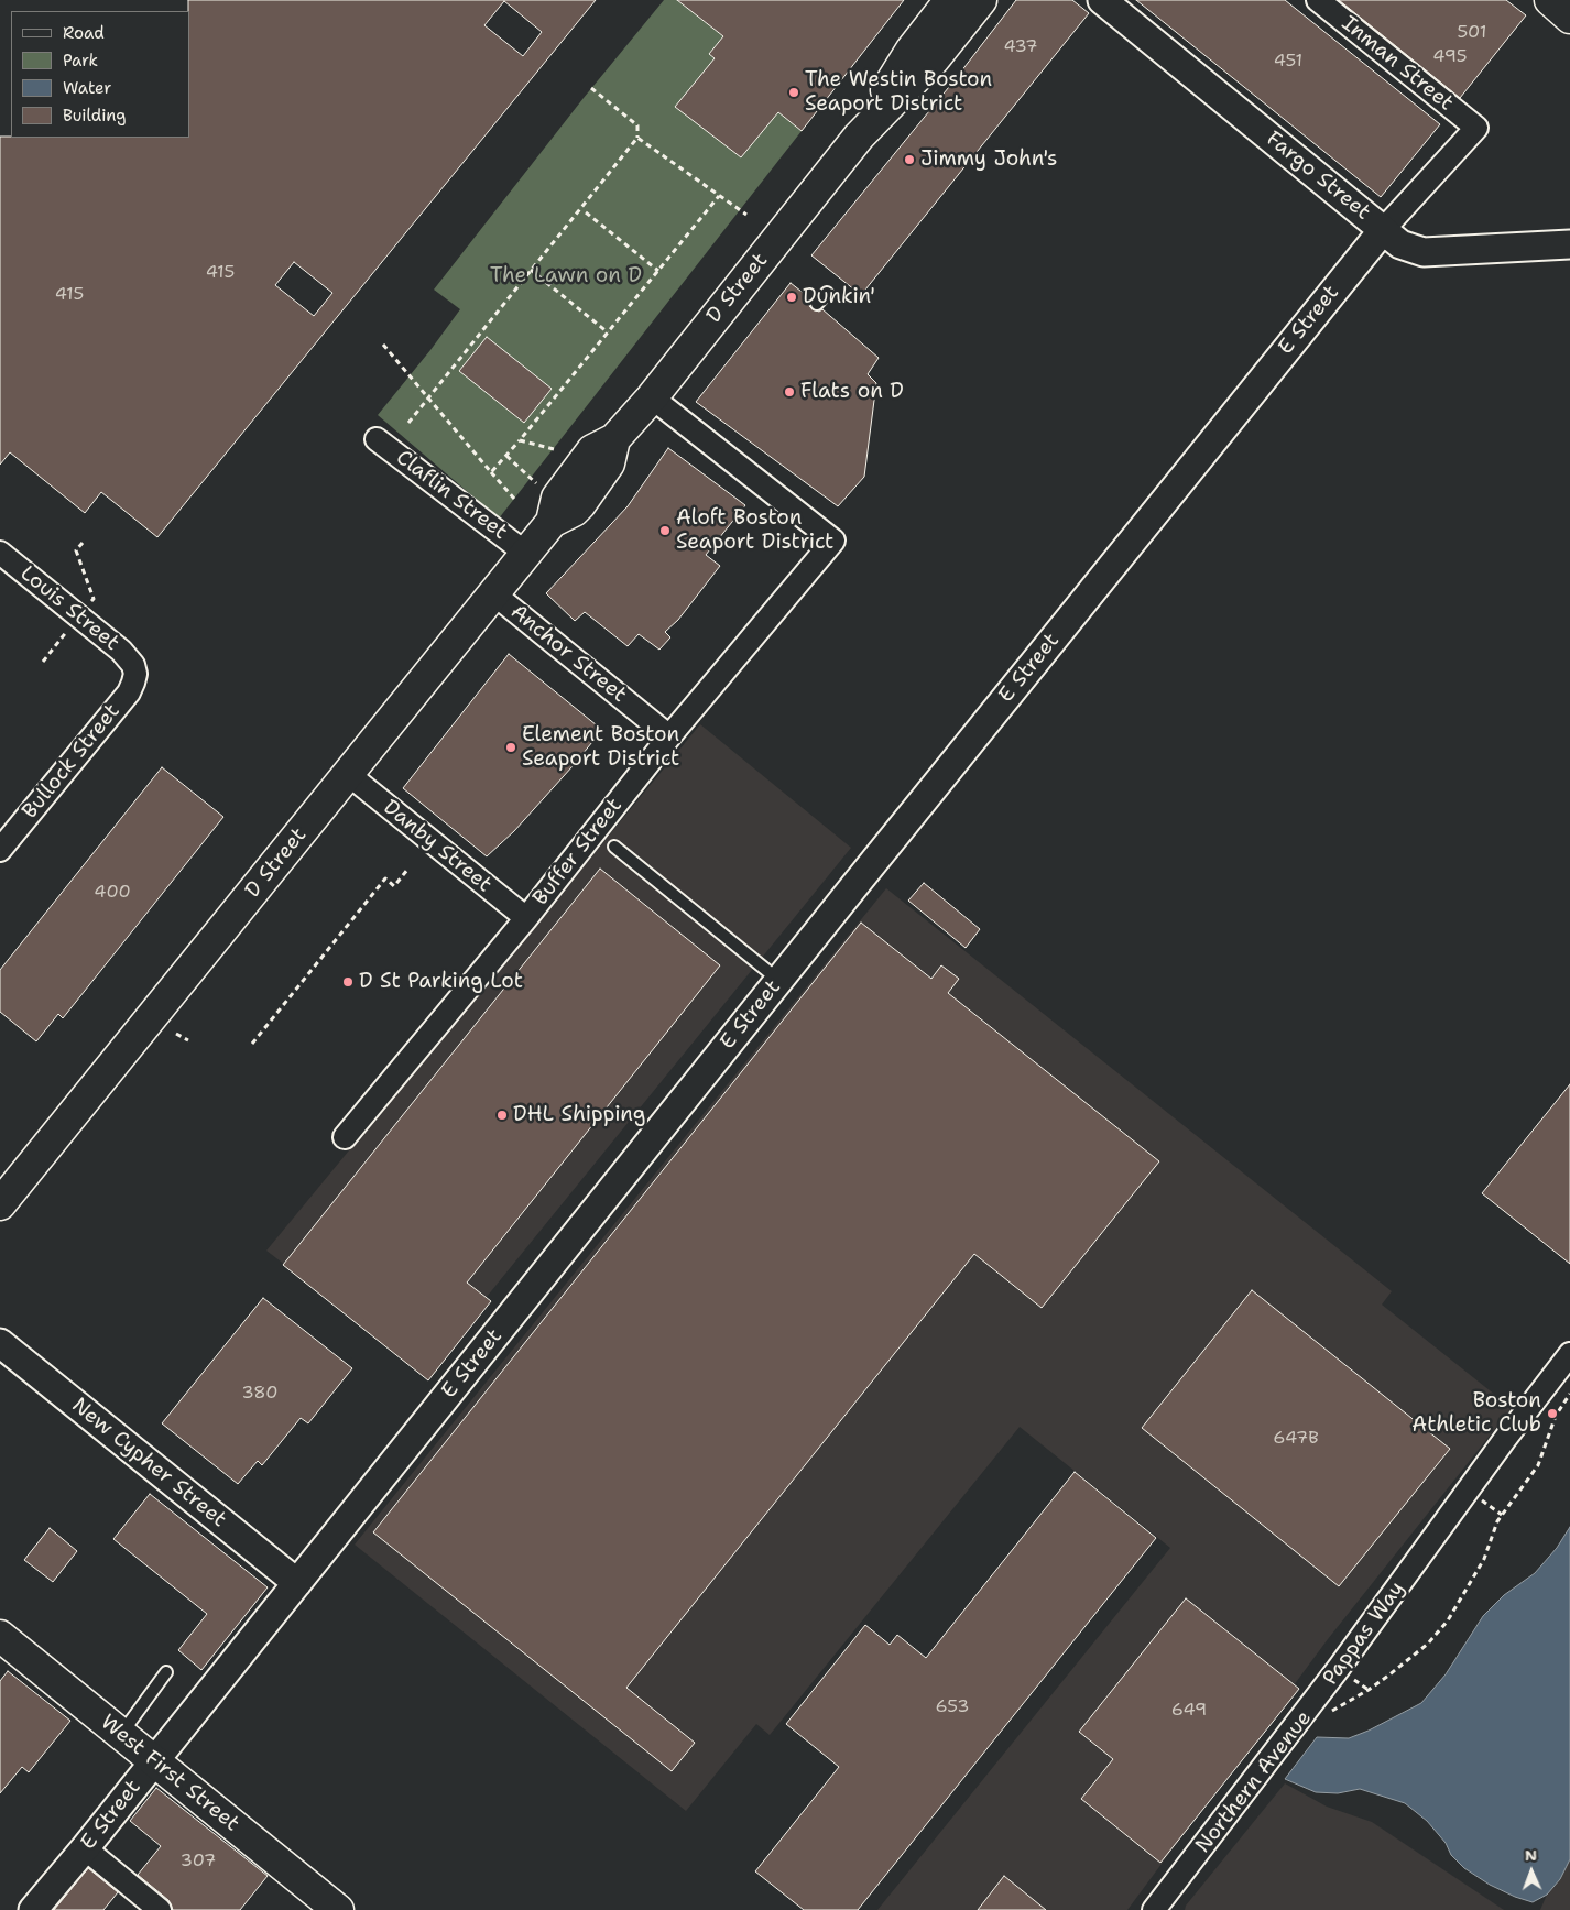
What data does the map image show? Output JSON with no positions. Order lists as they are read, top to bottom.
{
  "streets": {
    "main road": ["D Street", "West First Street"],
    "street": [
      "Inman Street",
      "Fargo Street",
      "E Street",
      "Claflin Street",
      "Louis Street",
      "Anchor Street",
      "Bullock Street",
      "Danby Street",
      "Buffer Street",
      "New Cypher Street",
      "Pappas Way"
    ],
    "path": ["Northern Avenue"]
  },
  "crossings": [
    ["Inman Street", "E Street"],
    ["Fargo Street", "E Street"],
    ["D Street", "Claflin Street"],
    ["D Street", "Anchor Street"],
    ["D Street", "Danby Street"],
    ["D Street", "Buffer Street"],
    ["E Street", "New Cypher Street"],
    ["E Street", "West First Street"],
    ["Louis Street", "Bullock Street"],
    ["Anchor Street", "Buffer Street"],
    ["Danby Street", "Buffer Street"]
  ],
  "parks": ["The Lawn on D"],
  "places": [
    "The Westin Boston Seaport District",
    "Jimmy John's",
    "Dunkin'",
    "Flats on D",
    "Aloft Boston Seaport District",
    "Element Boston Seaport District",
    "D St Parking Lot",
    "DHL Shipping",
    "Boston Athletic Club"
  ],
  "house_numbers": [
    "501",
    "437",
    "495",
    "451",
    "415",
    "415",
    "400",
    "380",
    "647B",
    "653",
    "649",
    "307"
  ],
  "legend": [
    "Road",
    "Park",
    "Water",
    "Building"
  ],
  "north": "top"
}
